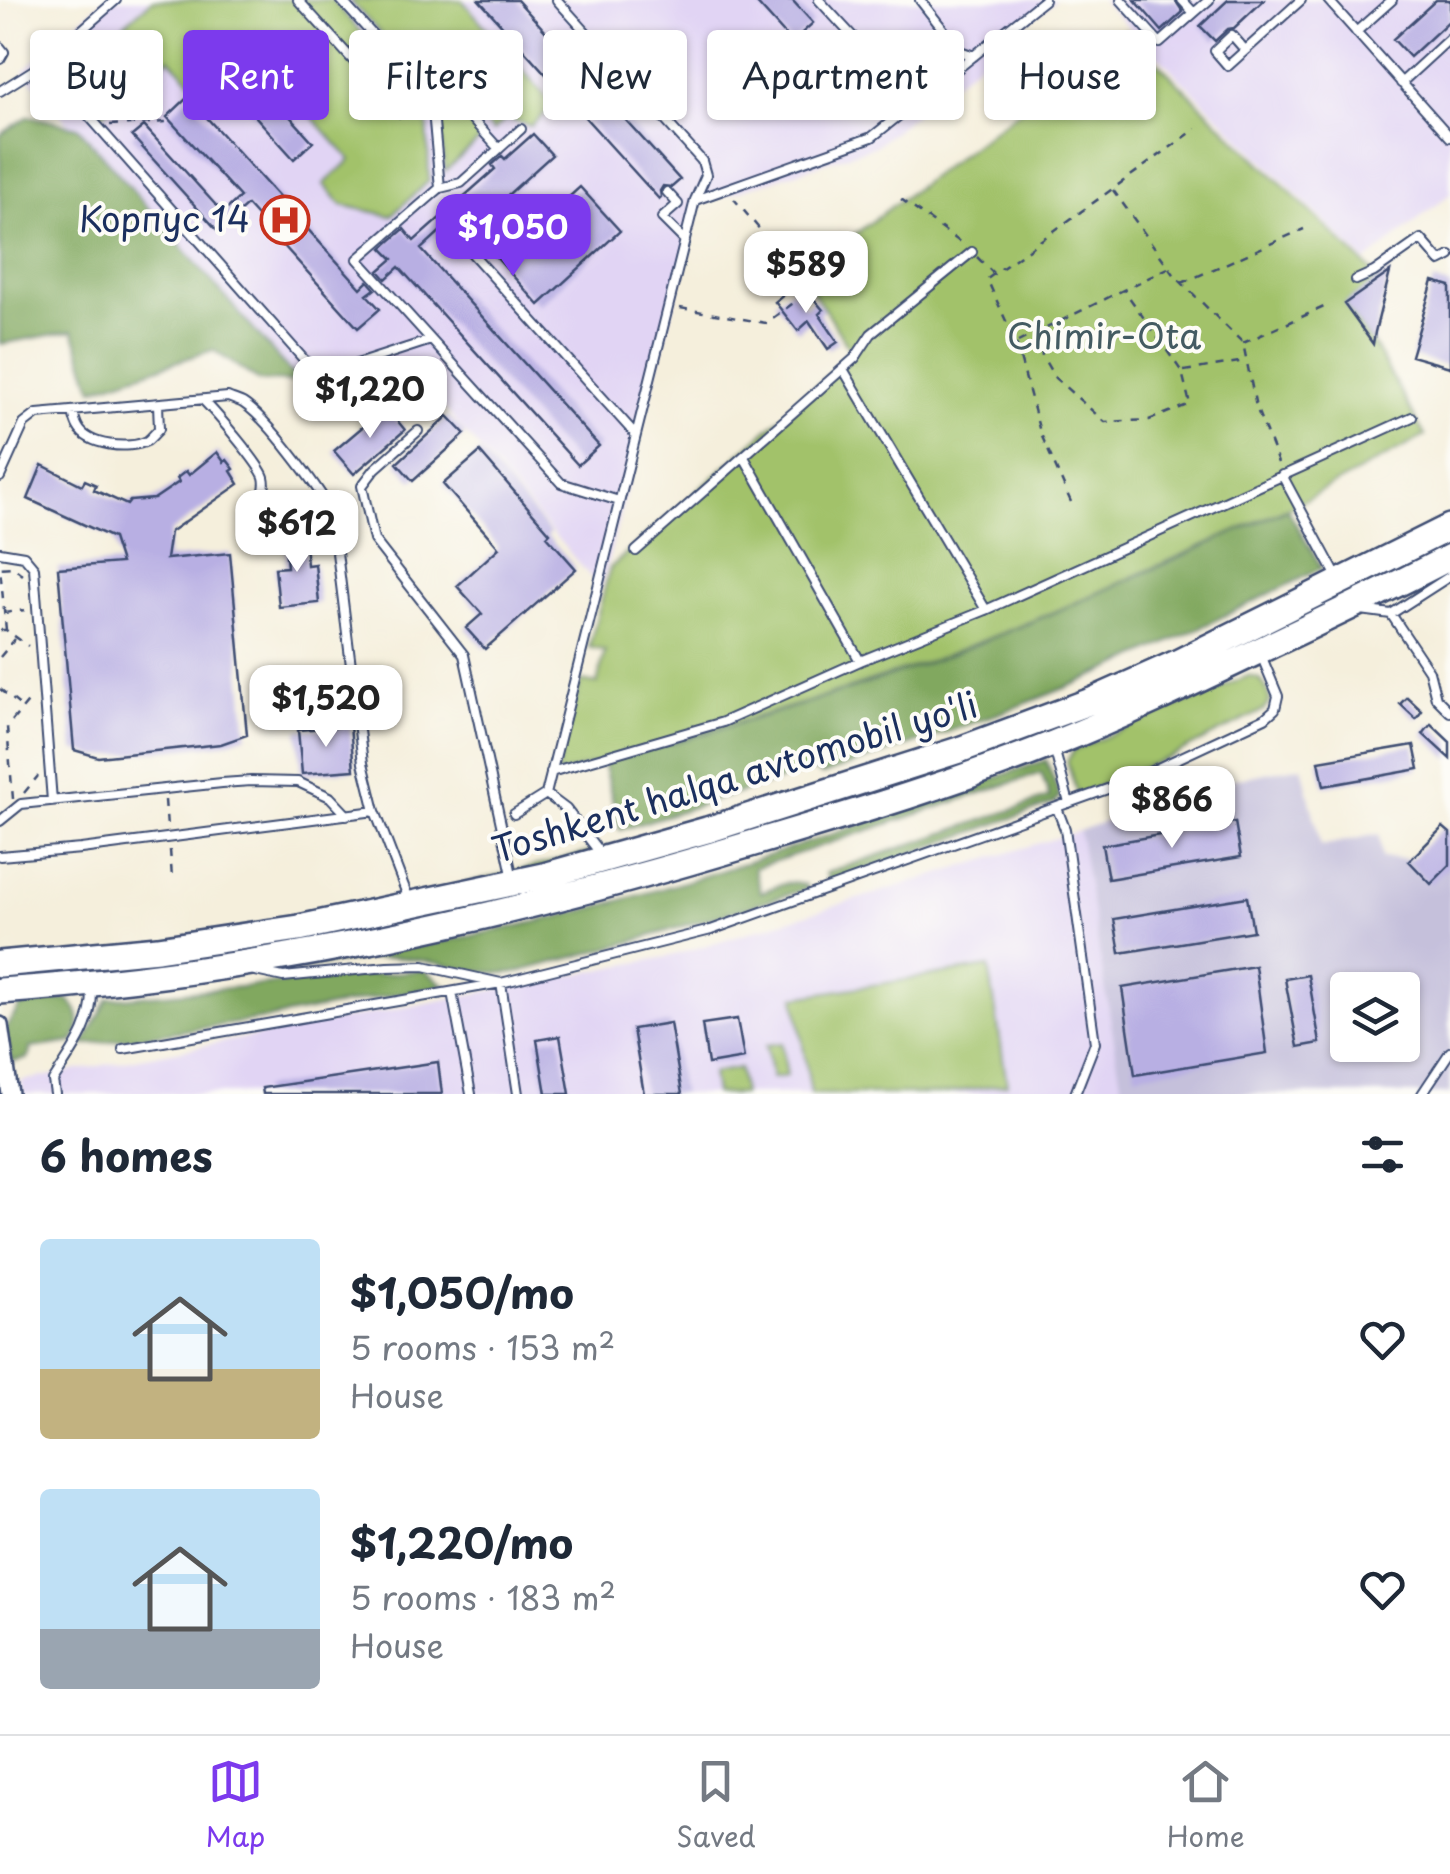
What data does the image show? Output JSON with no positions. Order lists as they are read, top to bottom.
{
  "streets": {
    "highway": ["Toshkent halqa avtomobil yo'li"]
  },
  "parks": ["Chimir-Ota"],
  "places": {
    "hospital": ["Корпус 14"]
  },
  "page": {
    "chip": [
      "Buy",
      "Rent",
      "Filters",
      "New",
      "Apartment",
      "House"
    ],
    "price": [
      "$1,050",
      "$589",
      "$1,220",
      "$612",
      "$1,520",
      "$866"
    ],
    "heading": "6 homes",
    "list": [
      {
        "name": "$1,050/mo",
        "note": "5 rooms · 153 m² · House"
      },
      {
        "name": "$1,220/mo",
        "note": "5 rooms · 183 m² · House"
      }
    ],
    "tabs": ["Map", "Saved", "Home"]
  }
}
